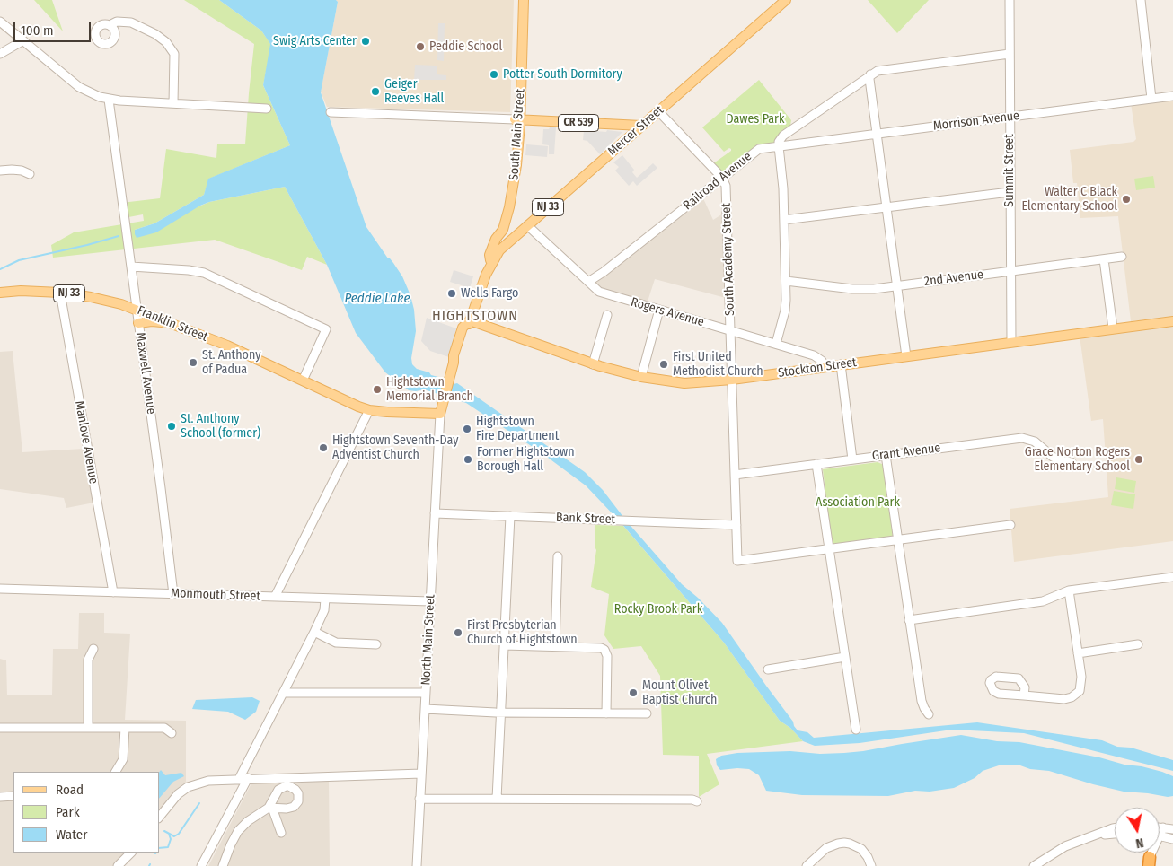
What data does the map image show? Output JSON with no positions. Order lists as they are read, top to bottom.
{
  "streets": {
    "main road": [
      "CR 539",
      "Mercer Street",
      "South Main Street",
      "NJ 33",
      "Franklin Street",
      "Stockton Street"
    ],
    "street": [
      "Morrison Avenue",
      "Summit Street",
      "Railroad Avenue",
      "South Academy Street",
      "2nd Avenue",
      "Rogers Avenue",
      "Maxwell Avenue",
      "Manlove Avenue",
      "Grant Avenue",
      "Bank Street",
      "Monmouth Street",
      "North Main Street"
    ]
  },
  "crossings": [
    ["Morrison Avenue", "Summit Street"],
    ["Morrison Avenue", "Railroad Avenue"],
    ["CR 539", "Mercer Street"],
    ["CR 539", "South Main Street"],
    ["Mercer Street", "South Main Street"],
    ["Mercer Street", "NJ 33"],
    ["Mercer Street", "Rogers Avenue"],
    ["South Main Street", "NJ 33"],
    ["Summit Street", "2nd Avenue"],
    ["Summit Street", "Stockton Street"],
    ["Railroad Avenue", "South Academy Street"],
    ["Railroad Avenue", "Rogers Avenue"],
    ["NJ 33", "Franklin Street"],
    ["NJ 33", "Stockton Street"],
    ["NJ 33", "North Main Street"],
    ["South Academy Street", "Rogers Avenue"],
    ["South Academy Street", "Stockton Street"],
    ["South Academy Street", "Grant Avenue"],
    ["South Academy Street", "Bank Street"],
    ["Rogers Avenue", "Stockton Street"],
    ["Franklin Street", "Maxwell Avenue"],
    ["Franklin Street", "Manlove Avenue"],
    ["Franklin Street", "North Main Street"],
    ["Maxwell Avenue", "Monmouth Street"],
    ["Manlove Avenue", "Monmouth Street"],
    ["Bank Street", "North Main Street"],
    ["Monmouth Street", "North Main Street"]
  ],
  "districts": ["HIGHTSTOWN"],
  "water": ["Peddie Lake"],
  "parks": ["Dawes Park", "Association Park", "Rocky Brook Park"],
  "places": [
    "Swig Arts Center",
    "Peddie School",
    "Potter South Dormitory",
    "Geiger Reeves Hall",
    "Walter C Black Elementary School",
    "Wells Fargo",
    "St. Anthony of Padua",
    "First United Methodist Church",
    "Hightstown Memorial Branch",
    "St. Anthony School (former)",
    "Hightstown Fire Department",
    "Hightstown Seventh-Day Adventist Church",
    "Former Hightstown Borough Hall",
    "Grace Norton Rogers Elementary School",
    "First Presbyterian Church of Hightstown",
    "Mount Olivet Baptist Church"
  ],
  "legend": ["Road", "Park", "Water"],
  "scale_bar": "100 m",
  "north": "bottom"
}
